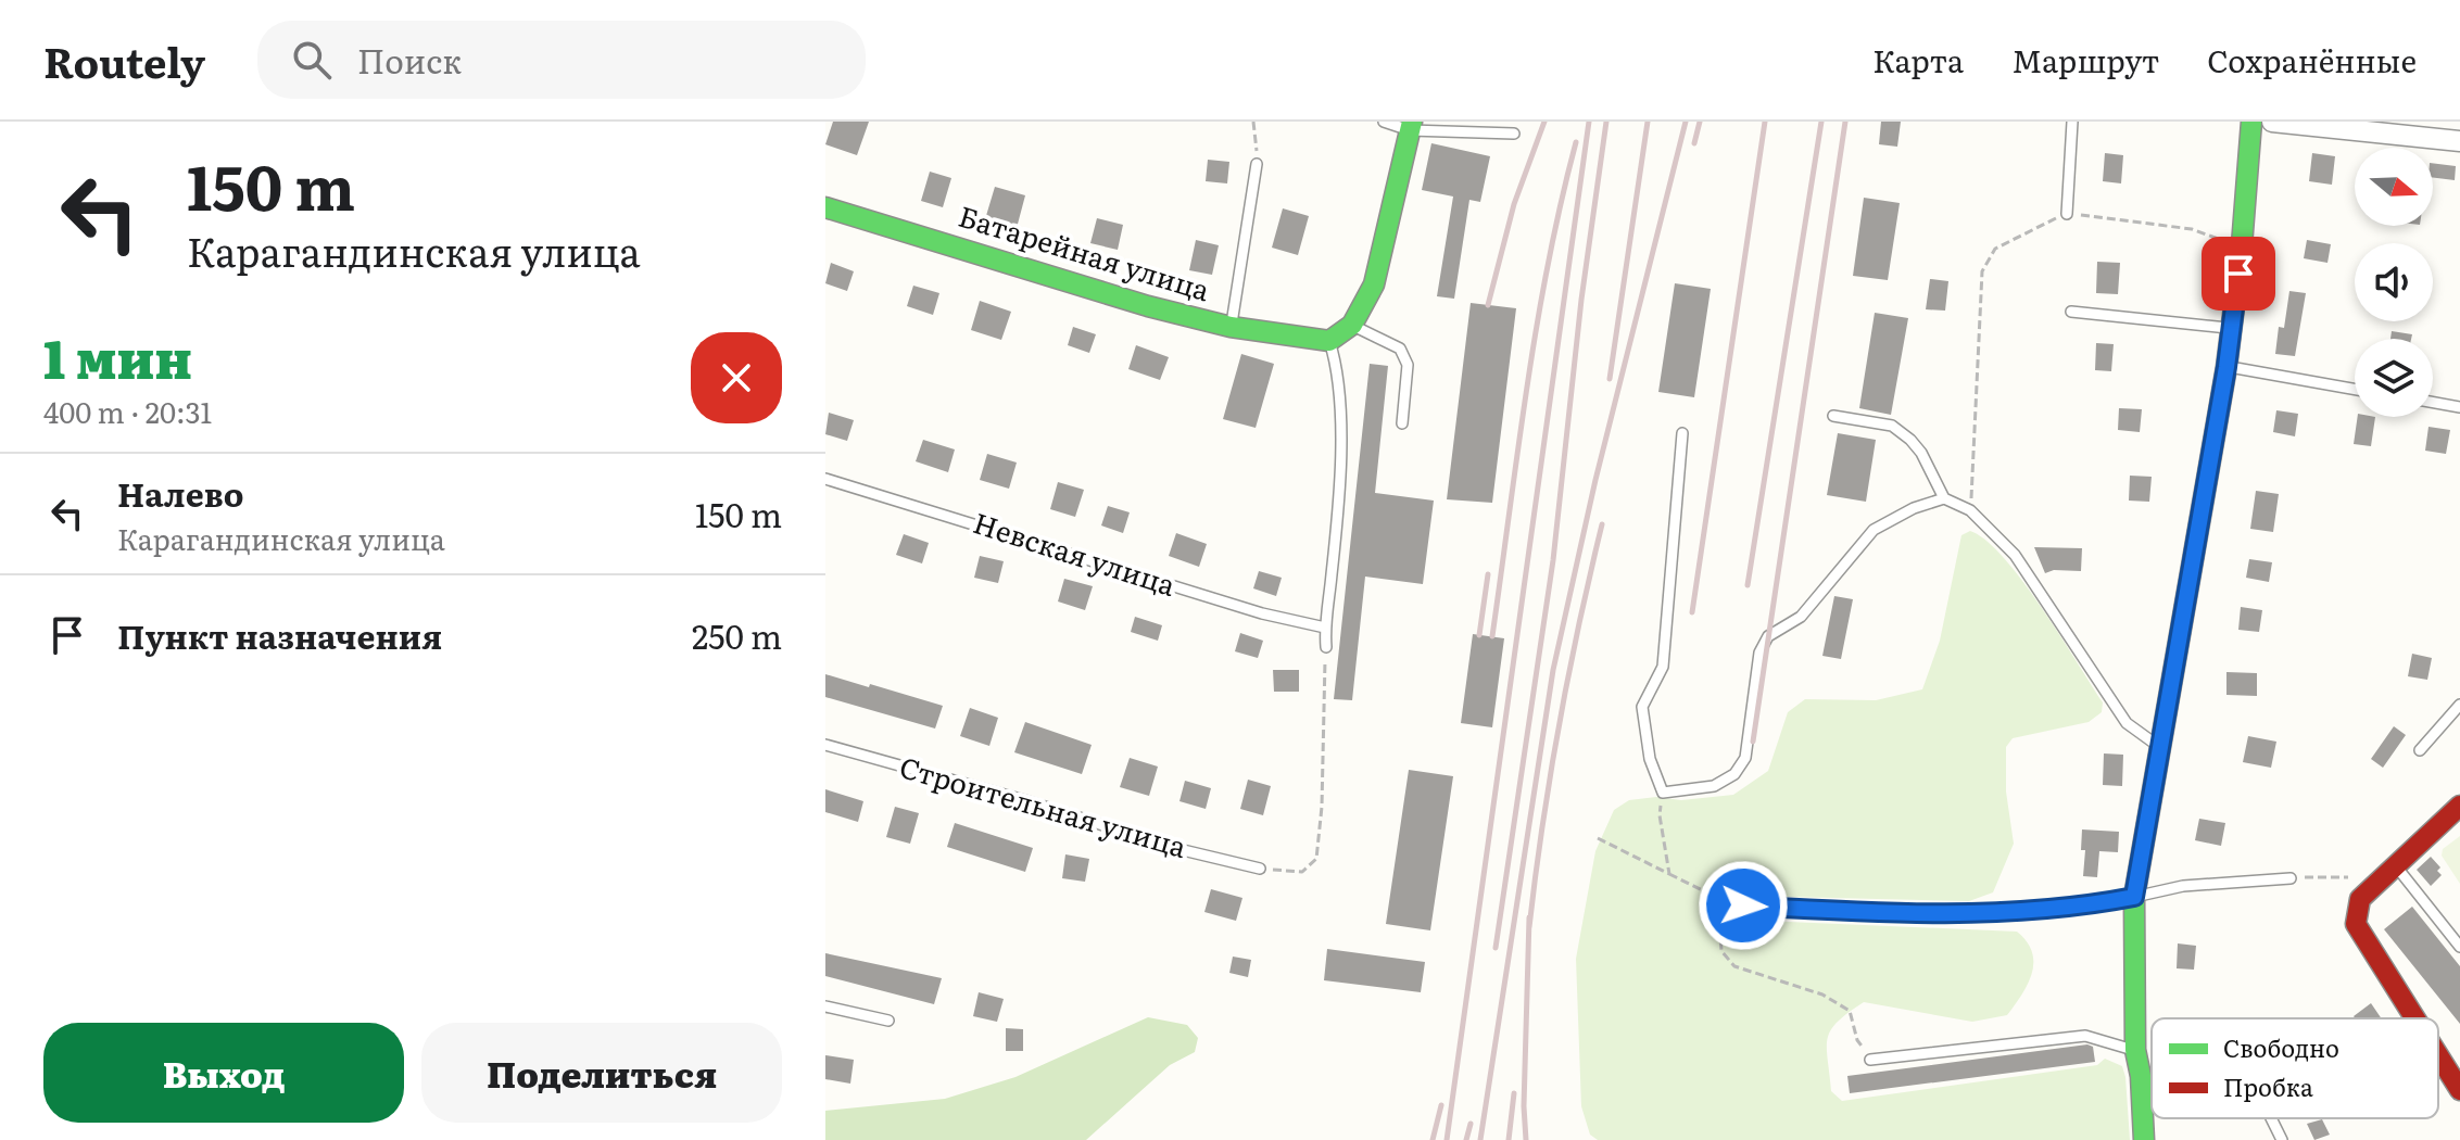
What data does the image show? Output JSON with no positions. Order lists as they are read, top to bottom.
{
  "streets": {
    "street": ["Батарейная улица"],
    "lane": ["Невская улица", "Строительная улица"]
  },
  "legend": ["Свободно", "Пробка"],
  "north": "right",
  "page": {
    "header": "Routely",
    "search": "Поиск",
    "nav": ["Карта", "Маршрут", "Сохранённые"],
    "turn": ["150 m", "Карагандинская улица"],
    "heading": ["1 мин", "400 m · 20:31"],
    "list": [
      {
        "name": "Налево",
        "note": "Карагандинская улица",
        "value": "150 m"
      },
      {
        "name": "Пункт назначения",
        "value": "250 m"
      }
    ],
    "buttons": ["Выход", "Поделиться"]
  }
}
